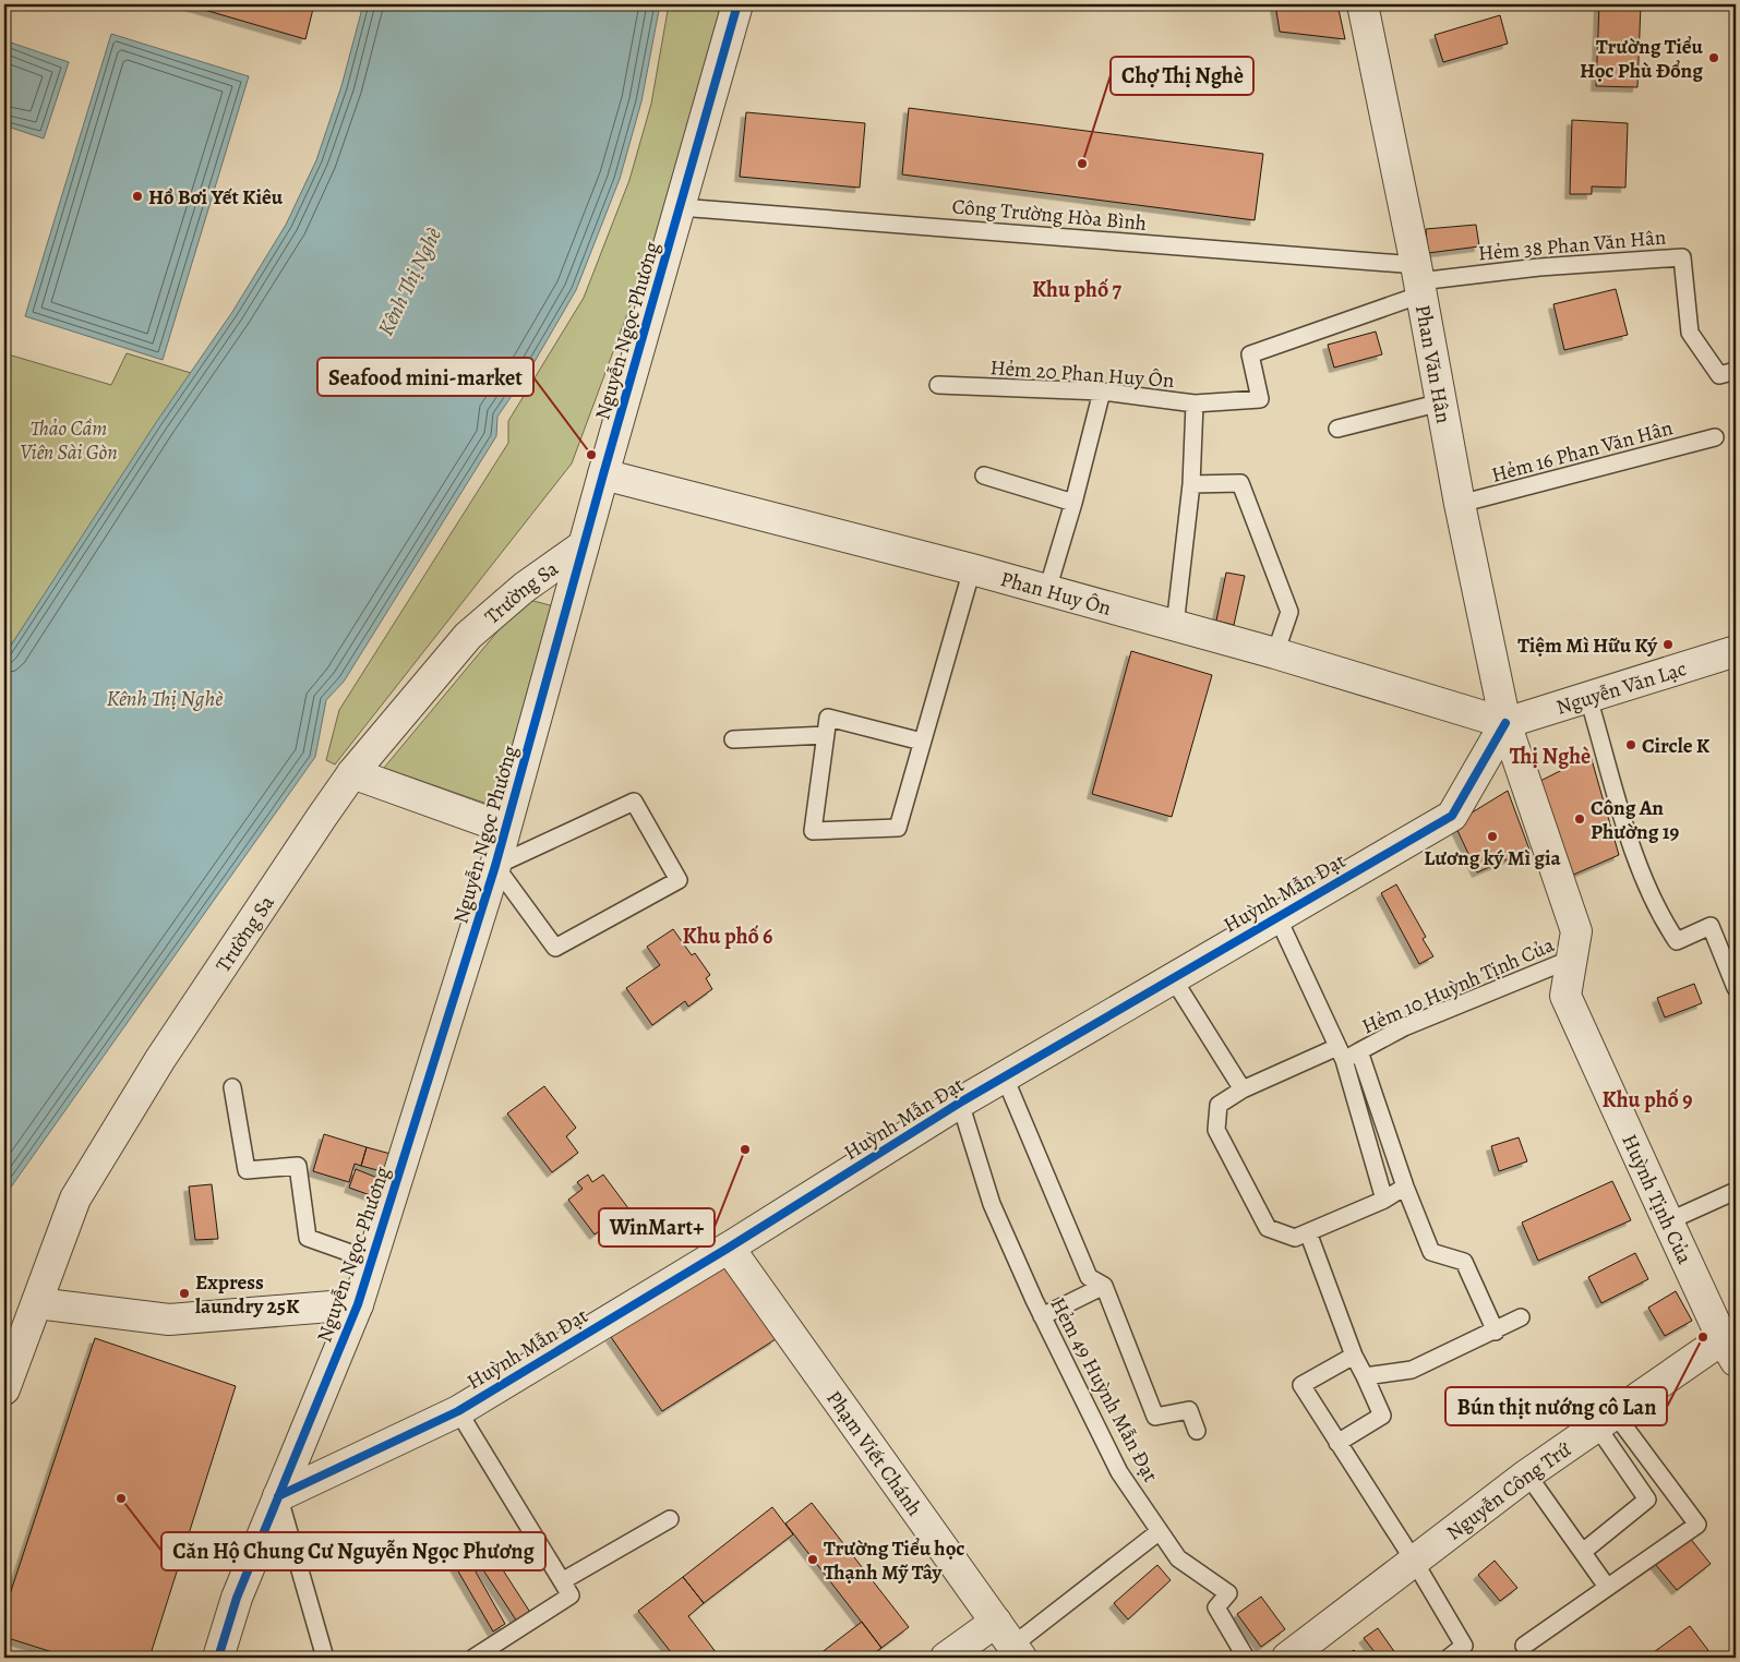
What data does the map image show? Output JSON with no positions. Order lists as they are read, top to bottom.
{
  "streets": {
    "street": [
      "Nguyễn Ngọc Phương",
      "Phan Văn Hân",
      "Trường Sa",
      "Phan Huy Ôn",
      "Nguyễn Văn Lạc",
      "Huỳnh Mẫn Đạt",
      "Huỳnh Tịnh Của",
      "Phạm Viết Chánh",
      "Nguyễn Công Trứ"
    ],
    "lane": [
      "Công Trường Hòa Bình",
      "Hẻm 38 Phan Văn Hân",
      "Hẻm 20 Phan Huy Ôn",
      "Hẻm 16 Phan Văn Hân",
      "Hẻm 10 Huỳnh Tịnh Của",
      "Hẻm 49 Huỳnh Mẫn Đạt"
    ]
  },
  "crossings": [
    ["Công Trường Hòa Bình", "Hẻm 38 Phan Văn Hân"],
    ["Công Trường Hòa Bình", "Nguyễn Ngọc Phương"],
    ["Công Trường Hòa Bình", "Phan Văn Hân"],
    ["Hẻm 38 Phan Văn Hân", "Phan Văn Hân"],
    ["Nguyễn Ngọc Phương", "Trường Sa"],
    ["Nguyễn Ngọc Phương", "Phan Huy Ôn"],
    ["Nguyễn Ngọc Phương", "Huỳnh Mẫn Đạt"],
    ["Phan Văn Hân", "Hẻm 16 Phan Văn Hân"],
    ["Phan Văn Hân", "Phan Huy Ôn"],
    ["Phan Văn Hân", "Nguyễn Văn Lạc"],
    ["Phan Văn Hân", "Huỳnh Mẫn Đạt"],
    ["Phan Văn Hân", "Huỳnh Tịnh Của"],
    ["Hẻm 20 Phan Huy Ôn", "Phan Huy Ôn"],
    ["Phan Huy Ôn", "Nguyễn Văn Lạc"],
    ["Phan Huy Ôn", "Huỳnh Mẫn Đạt"],
    ["Phan Huy Ôn", "Huỳnh Tịnh Của"],
    ["Nguyễn Văn Lạc", "Huỳnh Mẫn Đạt"],
    ["Nguyễn Văn Lạc", "Huỳnh Tịnh Của"],
    ["Huỳnh Mẫn Đạt", "Huỳnh Tịnh Của"],
    ["Huỳnh Mẫn Đạt", "Hẻm 49 Huỳnh Mẫn Đạt"],
    ["Huỳnh Mẫn Đạt", "Phạm Viết Chánh"],
    ["Hẻm 10 Huỳnh Tịnh Của", "Huỳnh Tịnh Của"],
    ["Huỳnh Tịnh Của", "Nguyễn Công Trứ"]
  ],
  "districts": [
    "Khu phố 7",
    "Thị Nghè",
    "Khu phố 6",
    "Khu phố 9"
  ],
  "water": ["Kênh Thị Nghè"],
  "parks": ["Thảo Cầm Viên Sài Gòn"],
  "places": [
    "Trường Tiểu Học Phù Đổng",
    "Chợ Thị Nghè",
    "Hồ Bơi Yết Kiêu",
    "Seafood mini-market",
    "Tiệm Mì Hữu Ký",
    "Circle K",
    "Công An Phường 19",
    "Lương ký Mì gia",
    "WinMart+",
    "Express laundry 25K",
    "Bún thịt nướng cô Lan",
    "Căn Hộ Chung Cư Nguyễn Ngọc Phương",
    "Trường Tiểu học Thạnh Mỹ Tây"
  ]
}
